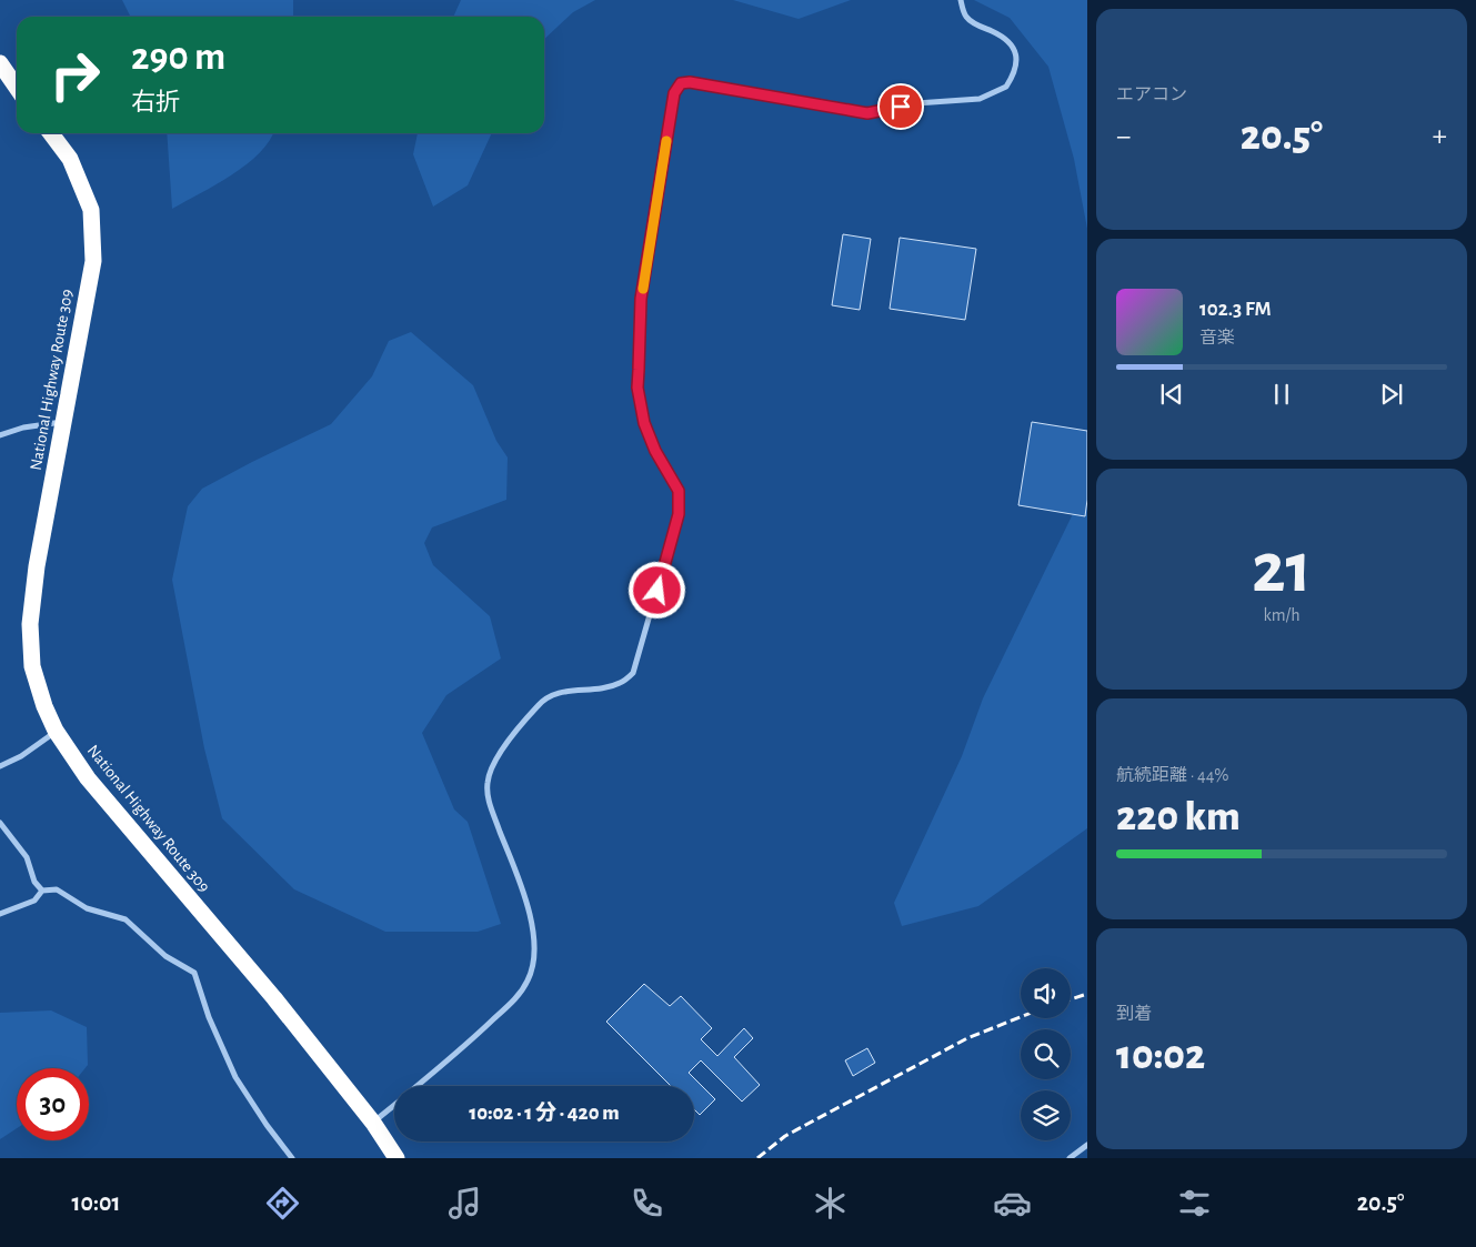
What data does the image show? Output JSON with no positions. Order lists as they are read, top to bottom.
{
  "streets": {
    "highway": ["National Highway Route 309"]
  },
  "page": {
    "tile": [
      "エアコン",
      ["21", "km/h"],
      ["航続距離 · 44%", "220 km"],
      ["到着", "10:02"]
    ],
    "turn": ["290 m", "右折"],
    "heat": ["−", "20.5°", "+"],
    "song": ["102.3 FM", "音楽"],
    "limit": "30",
    "trip": "10:02 · 1 分 · 420 m",
    "tabs": ["10:01", "20.5°"]
  }
}
